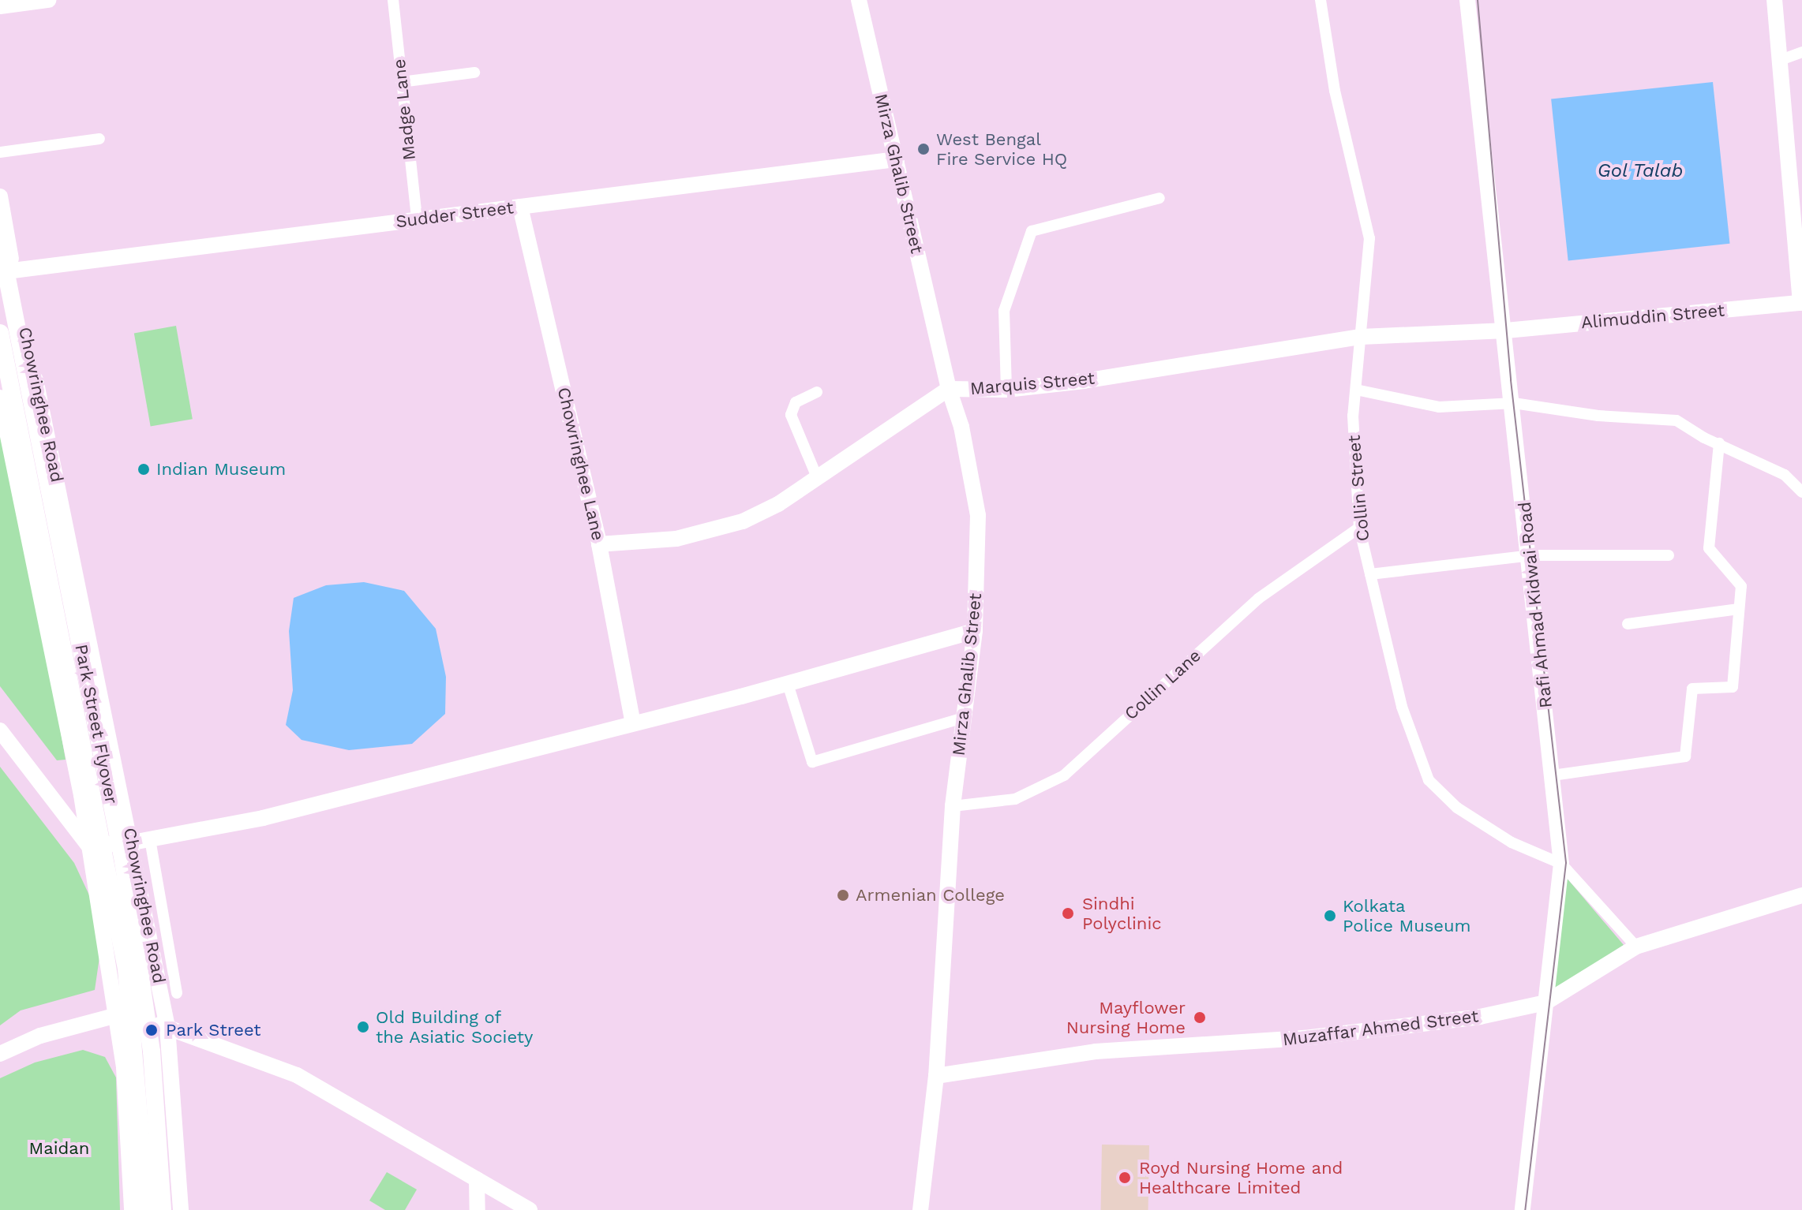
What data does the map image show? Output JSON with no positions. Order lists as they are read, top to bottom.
{
  "streets": {
    "main road": [
      "Mirza Ghalib Street",
      "Sudder Street",
      "Alimuddin Street",
      "Marquis Street",
      "Chowringhee Road",
      "Chowringhee Lane",
      "Rafi Ahmad Kidwai Road",
      "Park Street Flyover",
      "Muzaffar Ahmed Street"
    ],
    "street": ["Madge Lane", "Collin Street", "Collin Lane"]
  },
  "crossings": [
    ["Madge Lane", "Sudder Street"],
    ["Mirza Ghalib Street", "Sudder Street"],
    ["Mirza Ghalib Street", "Marquis Street"],
    ["Mirza Ghalib Street", "Collin Lane"],
    ["Mirza Ghalib Street", "Muzaffar Ahmed Street"],
    ["Sudder Street", "Chowringhee Road"],
    ["Sudder Street", "Chowringhee Lane"],
    ["Alimuddin Street", "Marquis Street"],
    ["Alimuddin Street", "Rafi Ahmad Kidwai Road"],
    ["Marquis Street", "Chowringhee Lane"],
    ["Marquis Street", "Collin Street"],
    ["Marquis Street", "Rafi Ahmad Kidwai Road"],
    ["Collin Street", "Rafi Ahmad Kidwai Road"],
    ["Collin Street", "Collin Lane"],
    ["Collin Street", "Muzaffar Ahmed Street"],
    ["Rafi Ahmad Kidwai Road", "Muzaffar Ahmed Street"]
  ],
  "water": ["Gol Talab"],
  "parks": ["Maidan"],
  "places": [
    "West Bengal Fire Service HQ",
    "Indian Museum",
    "Armenian College",
    "Sindhi Polyclinic",
    "Kolkata Police Museum",
    "Mayflower Nursing Home",
    "Old Building of the Asiatic Society",
    "Park Street",
    "Royd Nursing Home and Healthcare Limited"
  ]
}
